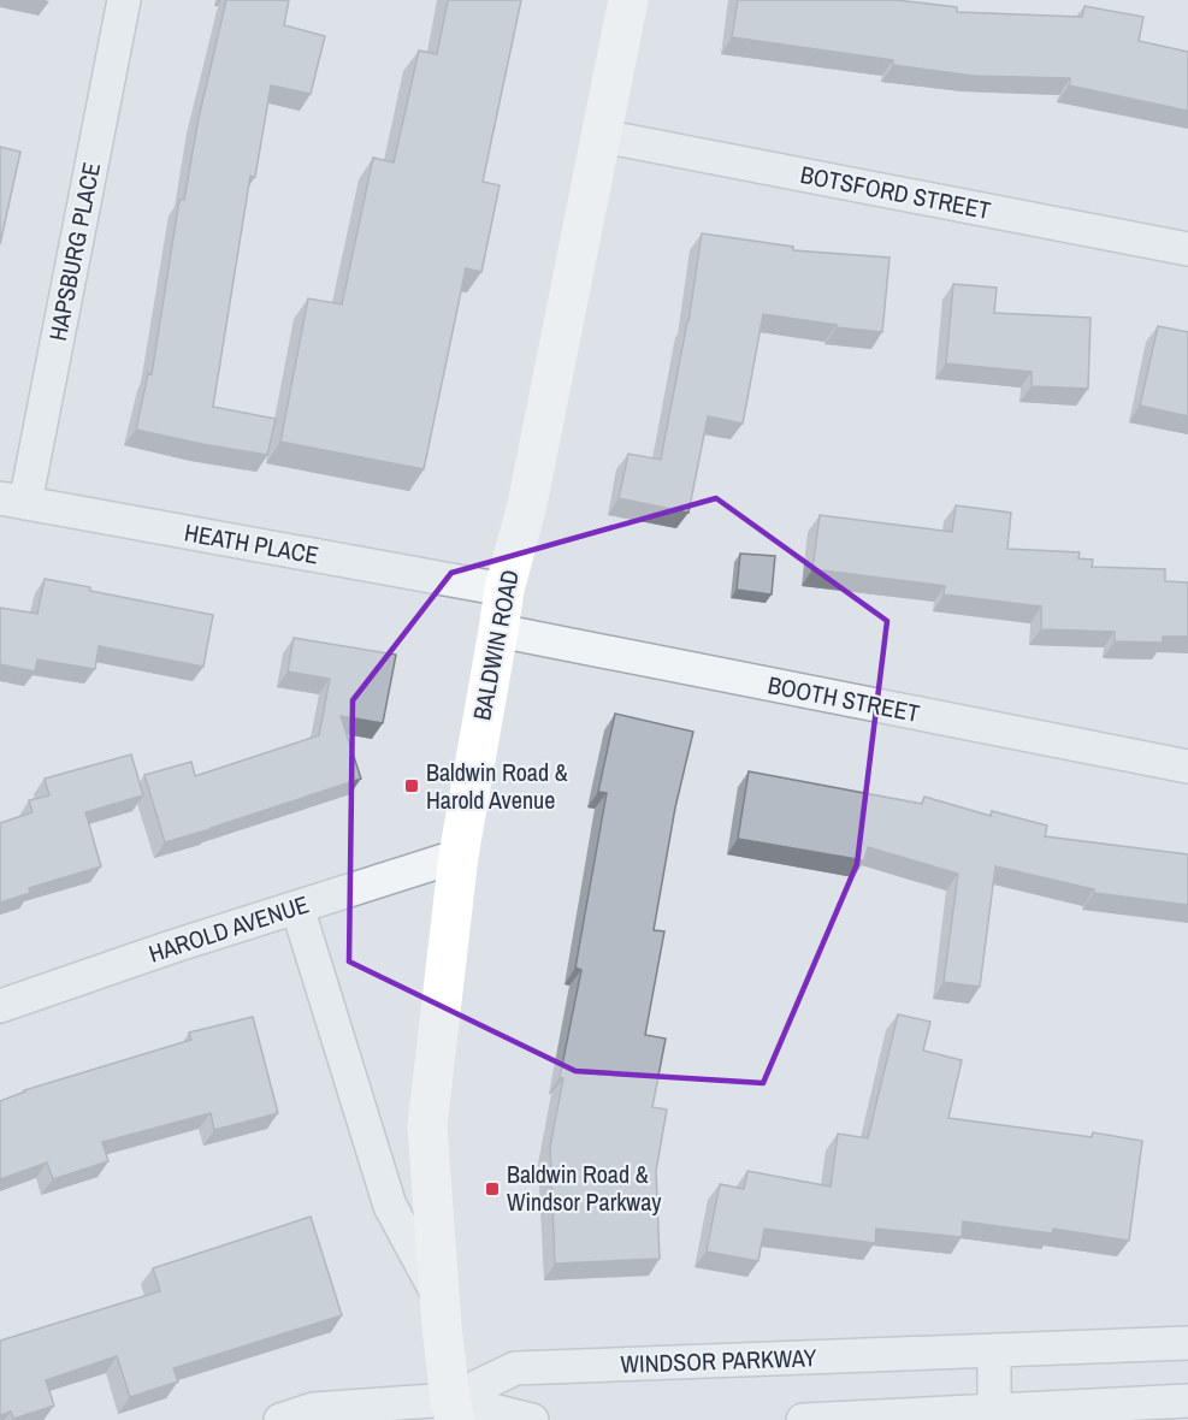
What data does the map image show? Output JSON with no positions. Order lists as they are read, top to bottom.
{
  "streets": {
    "main road": ["BALDWIN ROAD"],
    "street": [
      "BOTSFORD STREET",
      "HAPSBURG PLACE",
      "HEATH PLACE",
      "BOOTH STREET",
      "HAROLD AVENUE",
      "WINDSOR PARKWAY"
    ]
  },
  "crossings": [
    ["BOTSFORD STREET", "BALDWIN ROAD"],
    ["HAPSBURG PLACE", "HEATH PLACE"],
    ["HEATH PLACE", "BALDWIN ROAD"],
    ["BALDWIN ROAD", "BOOTH STREET"],
    ["BALDWIN ROAD", "HAROLD AVENUE"],
    ["BALDWIN ROAD", "WINDSOR PARKWAY"]
  ],
  "places": {
    "transit": ["Baldwin Road & Harold Avenue", "Baldwin Road & Windsor Parkway"]
  }
}
